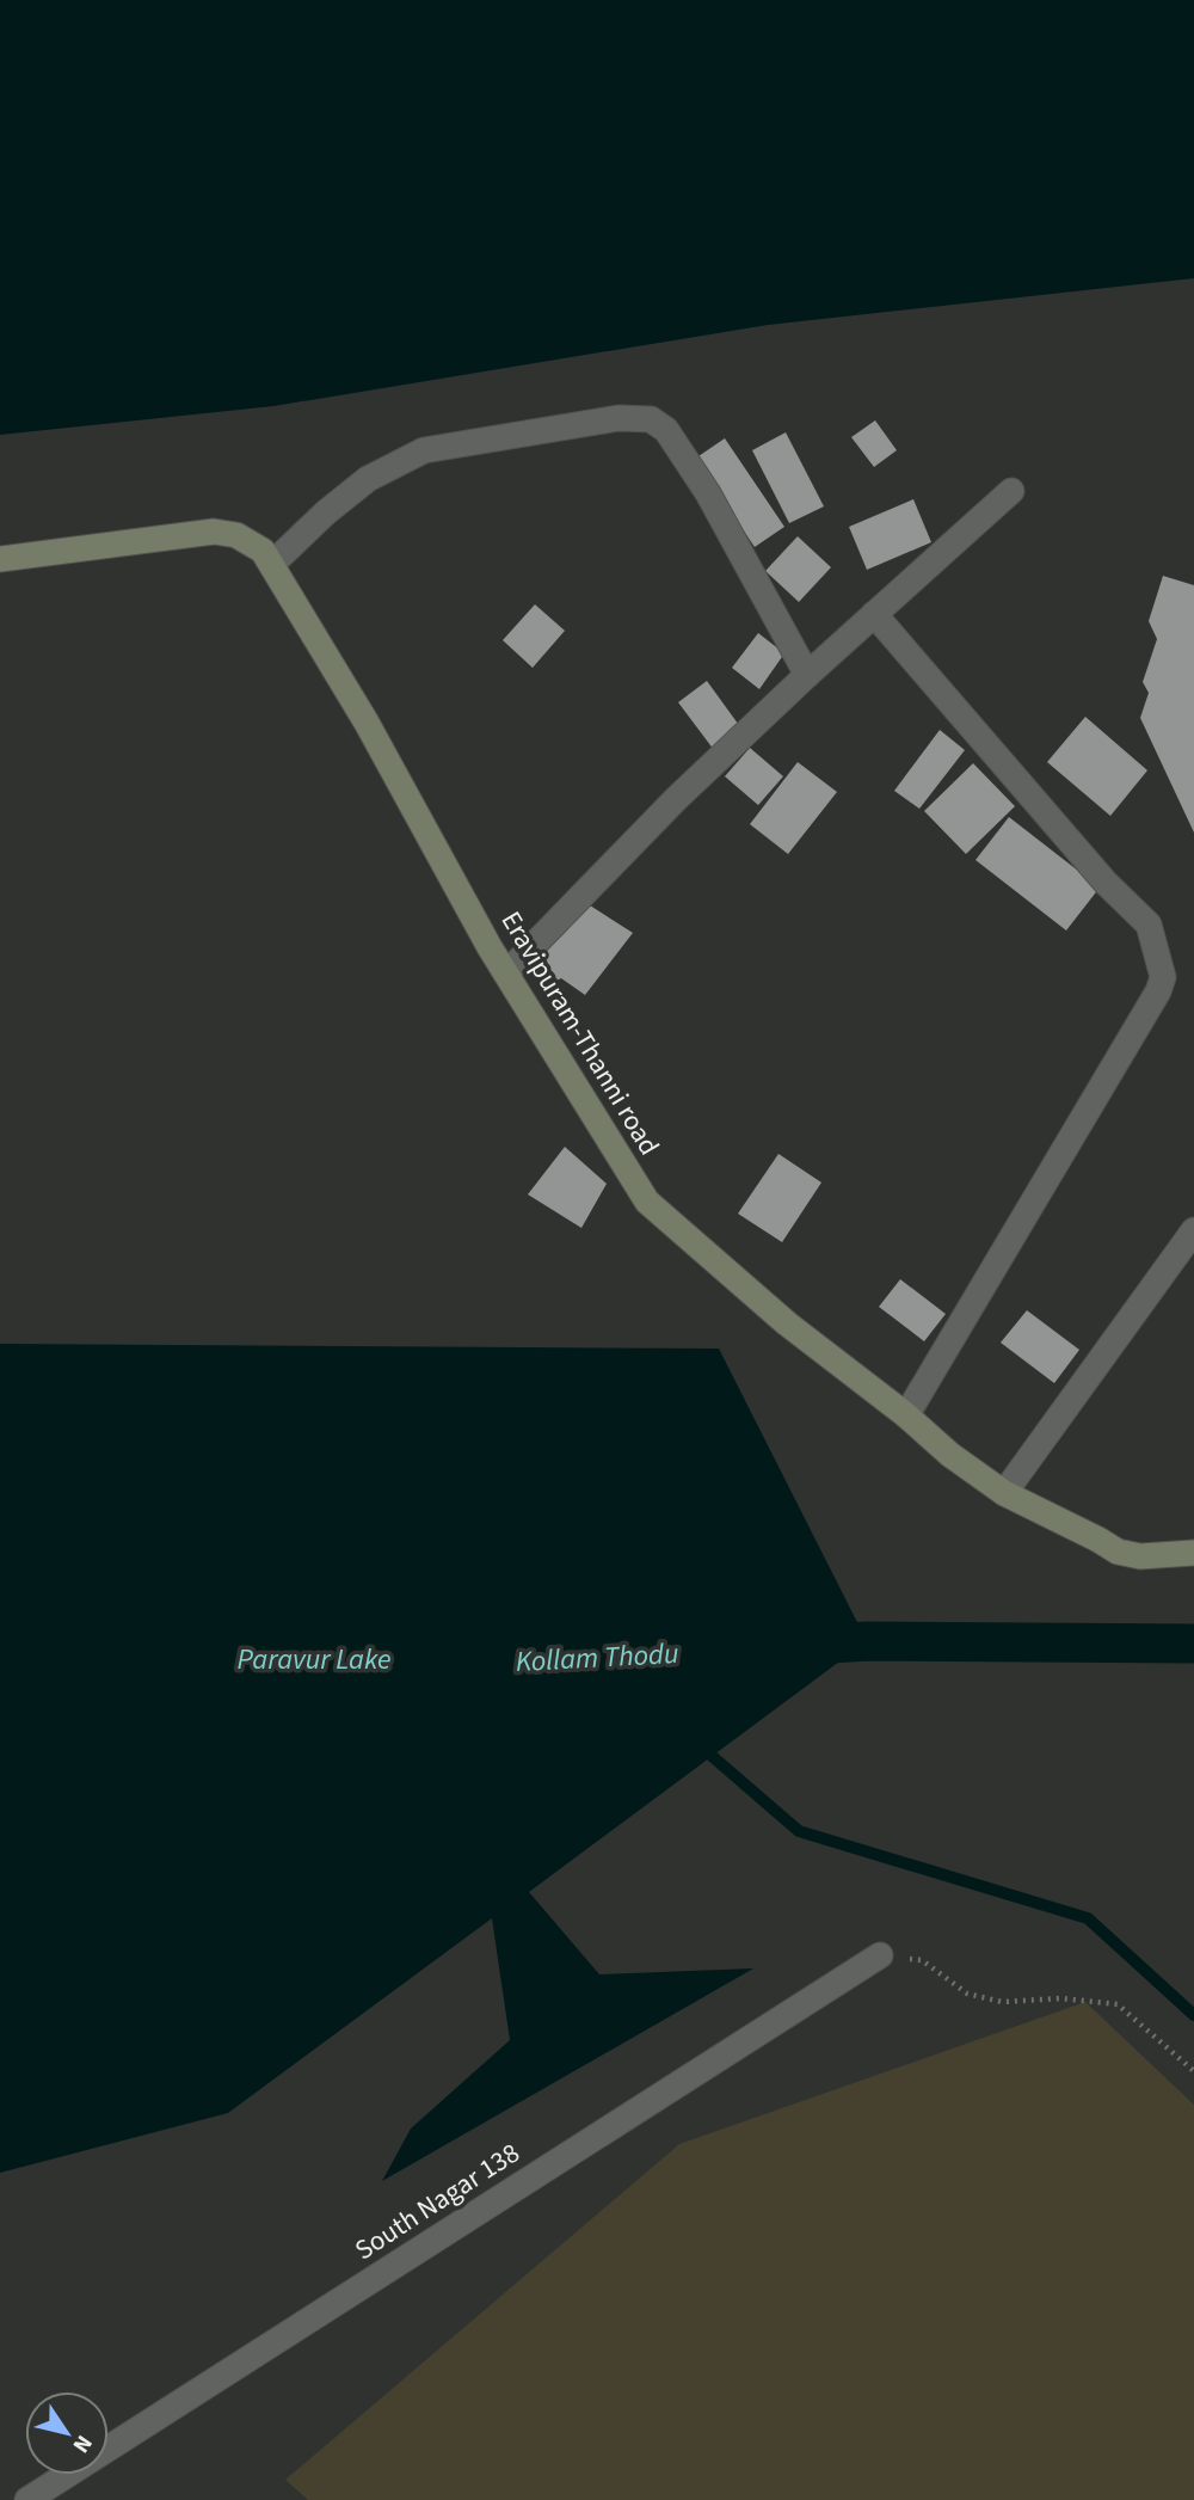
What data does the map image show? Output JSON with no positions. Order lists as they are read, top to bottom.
{
  "streets": {
    "main road": ["Eravipuram-Thanni road"],
    "street": ["South Nagar 138"]
  },
  "water": ["Kollam Thodu", "Paravur Lake"],
  "north": "bottom right"
}
